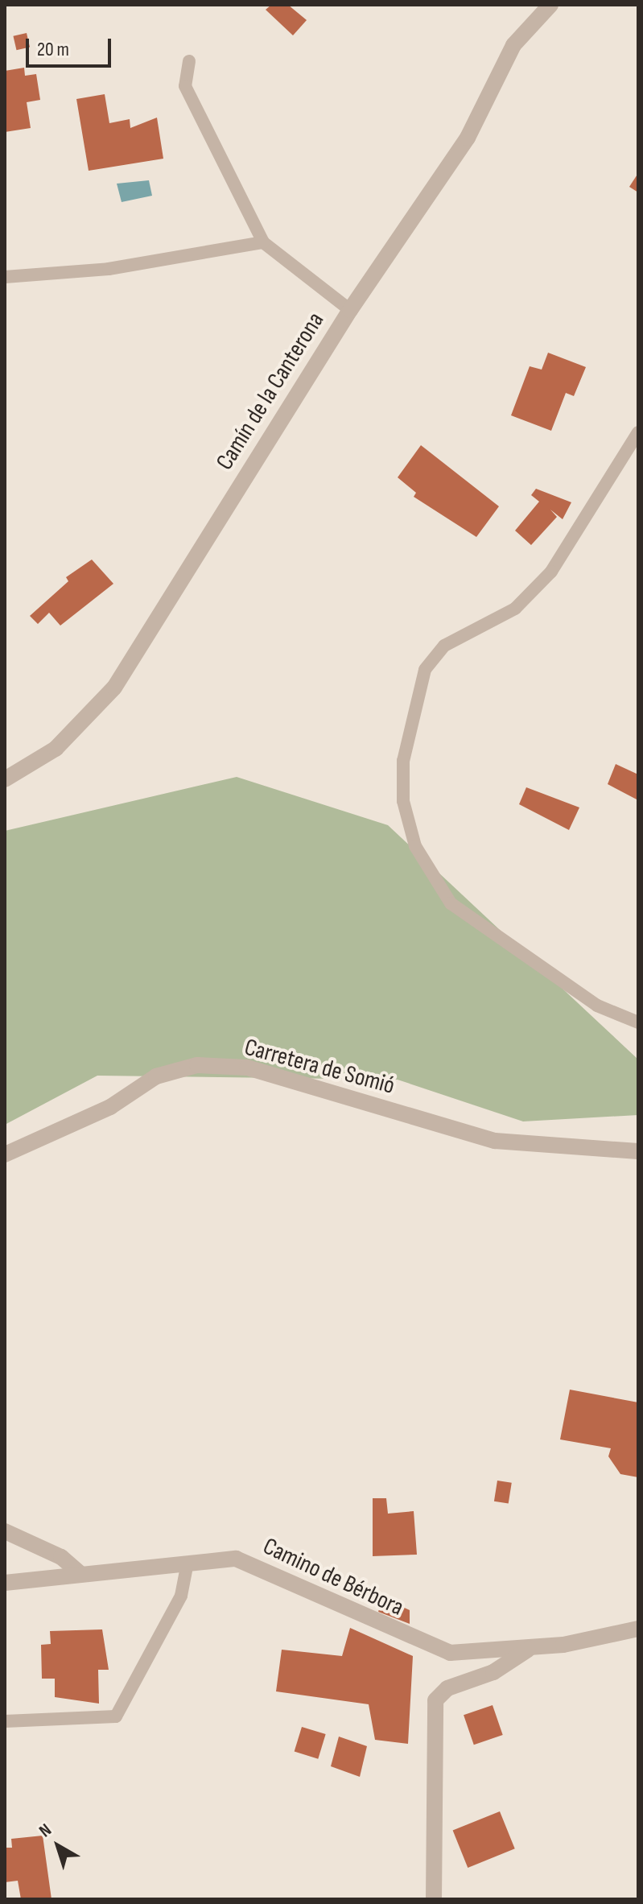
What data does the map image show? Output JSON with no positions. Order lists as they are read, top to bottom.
{
  "streets": {
    "street": ["Camín de la Canterona", "Carretera de Somió", "Camino de Bérbora"]
  },
  "scale_bar": "20 m",
  "north": "top left"
}
